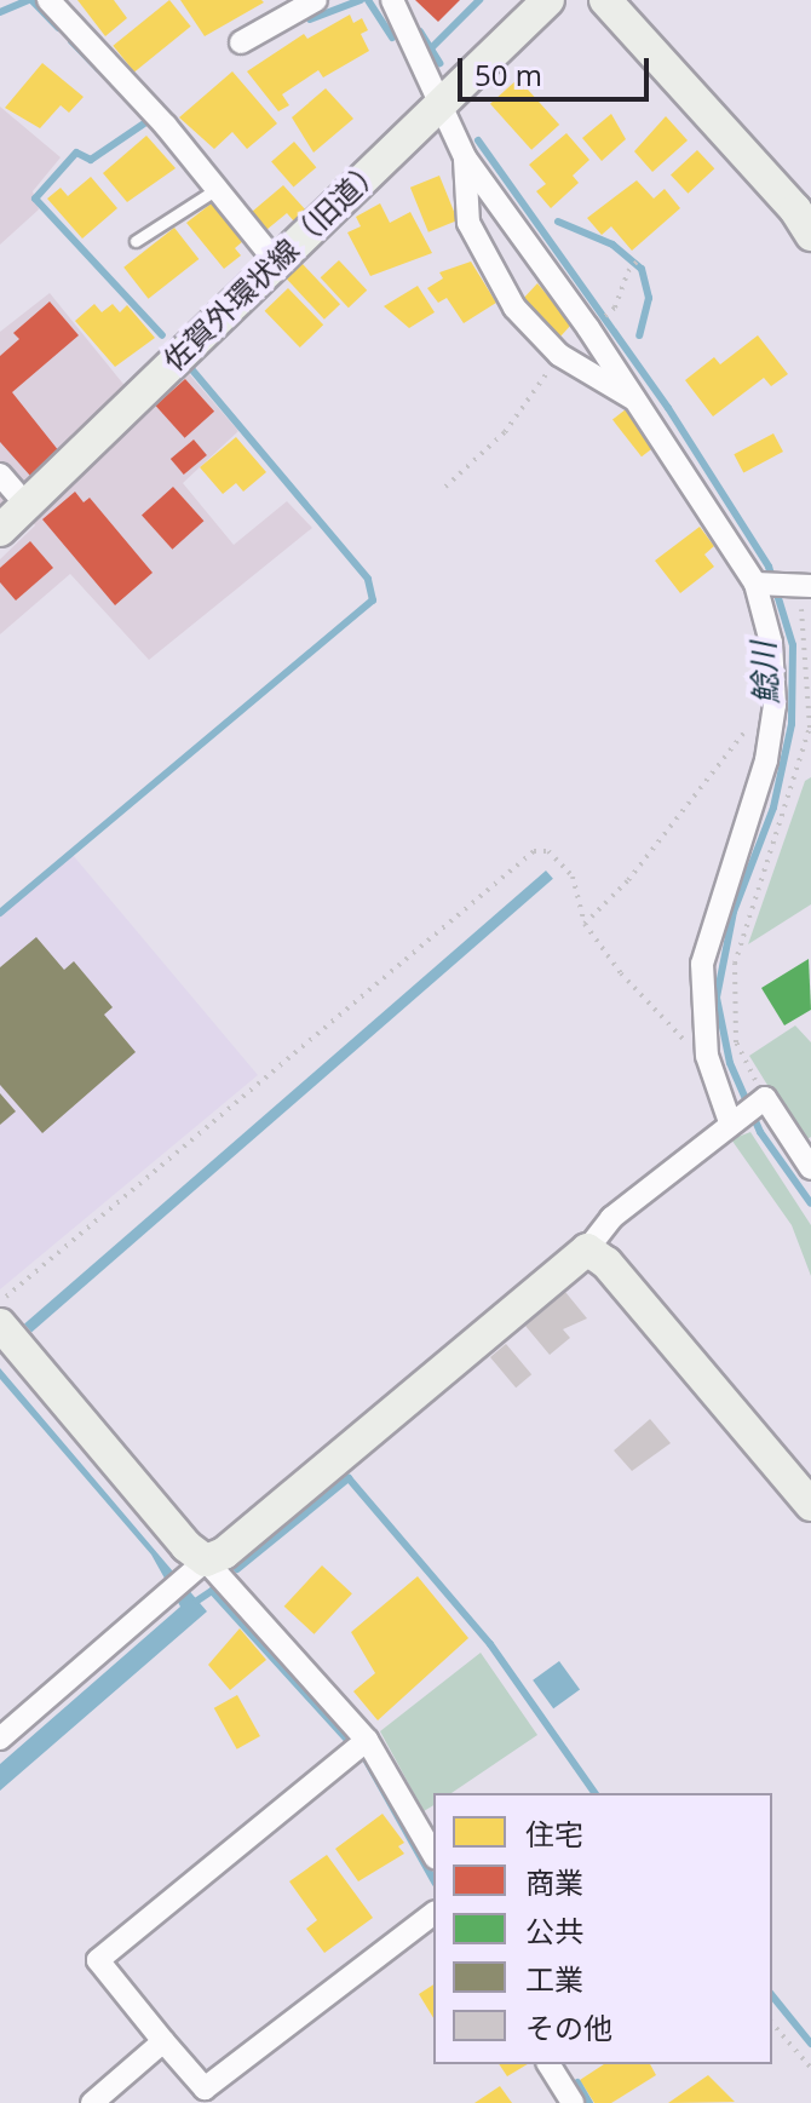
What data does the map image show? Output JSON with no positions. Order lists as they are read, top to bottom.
{
  "streets": {
    "street": ["佐賀外環状線（旧道）"]
  },
  "water": ["鯰川"],
  "legend": [
    "住宅",
    "商業",
    "公共",
    "工業",
    "その他"
  ],
  "scale_bar": "50 m"
}
